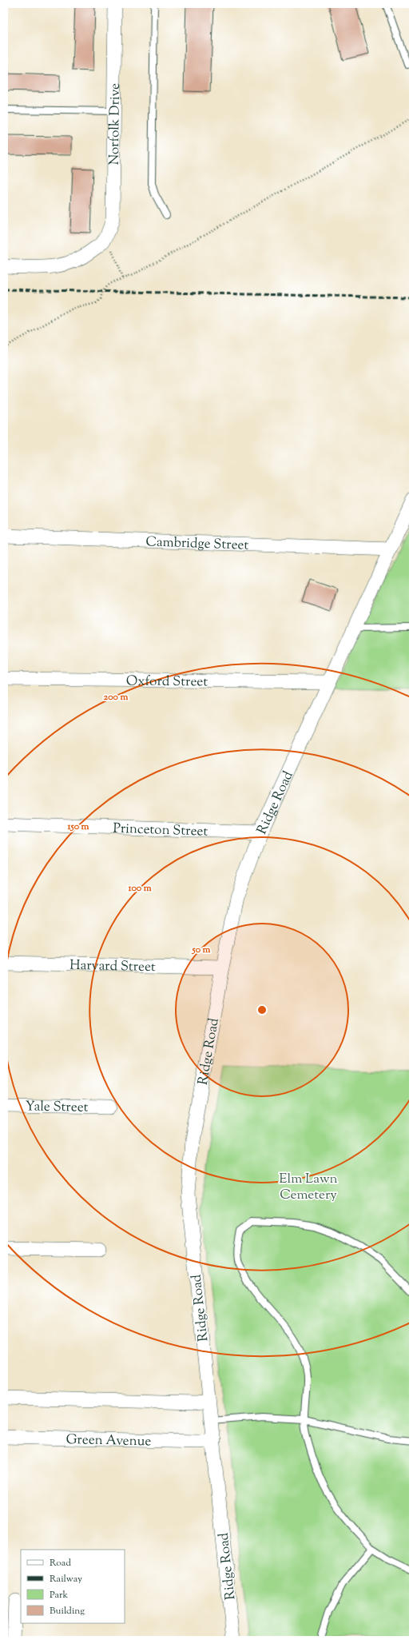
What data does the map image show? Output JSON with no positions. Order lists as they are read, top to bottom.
{
  "streets": {
    "street": [
      "Norfolk Drive",
      "Cambridge Street",
      "Oxford Street",
      "Ridge Road",
      "Princeton Street",
      "Harvard Street",
      "Yale Street",
      "Green Avenue"
    ]
  },
  "crossings": [
    ["Cambridge Street", "Ridge Road"],
    ["Oxford Street", "Ridge Road"],
    ["Ridge Road", "Princeton Street"],
    ["Ridge Road", "Harvard Street"],
    ["Ridge Road", "Green Avenue"]
  ],
  "parks": ["Elm Lawn Cemetery"],
  "legend": [
    "Road",
    "Railway",
    "Park",
    "Building"
  ],
  "rings": [
    "200 m",
    "150 m",
    "100 m",
    "50 m"
  ]
}
